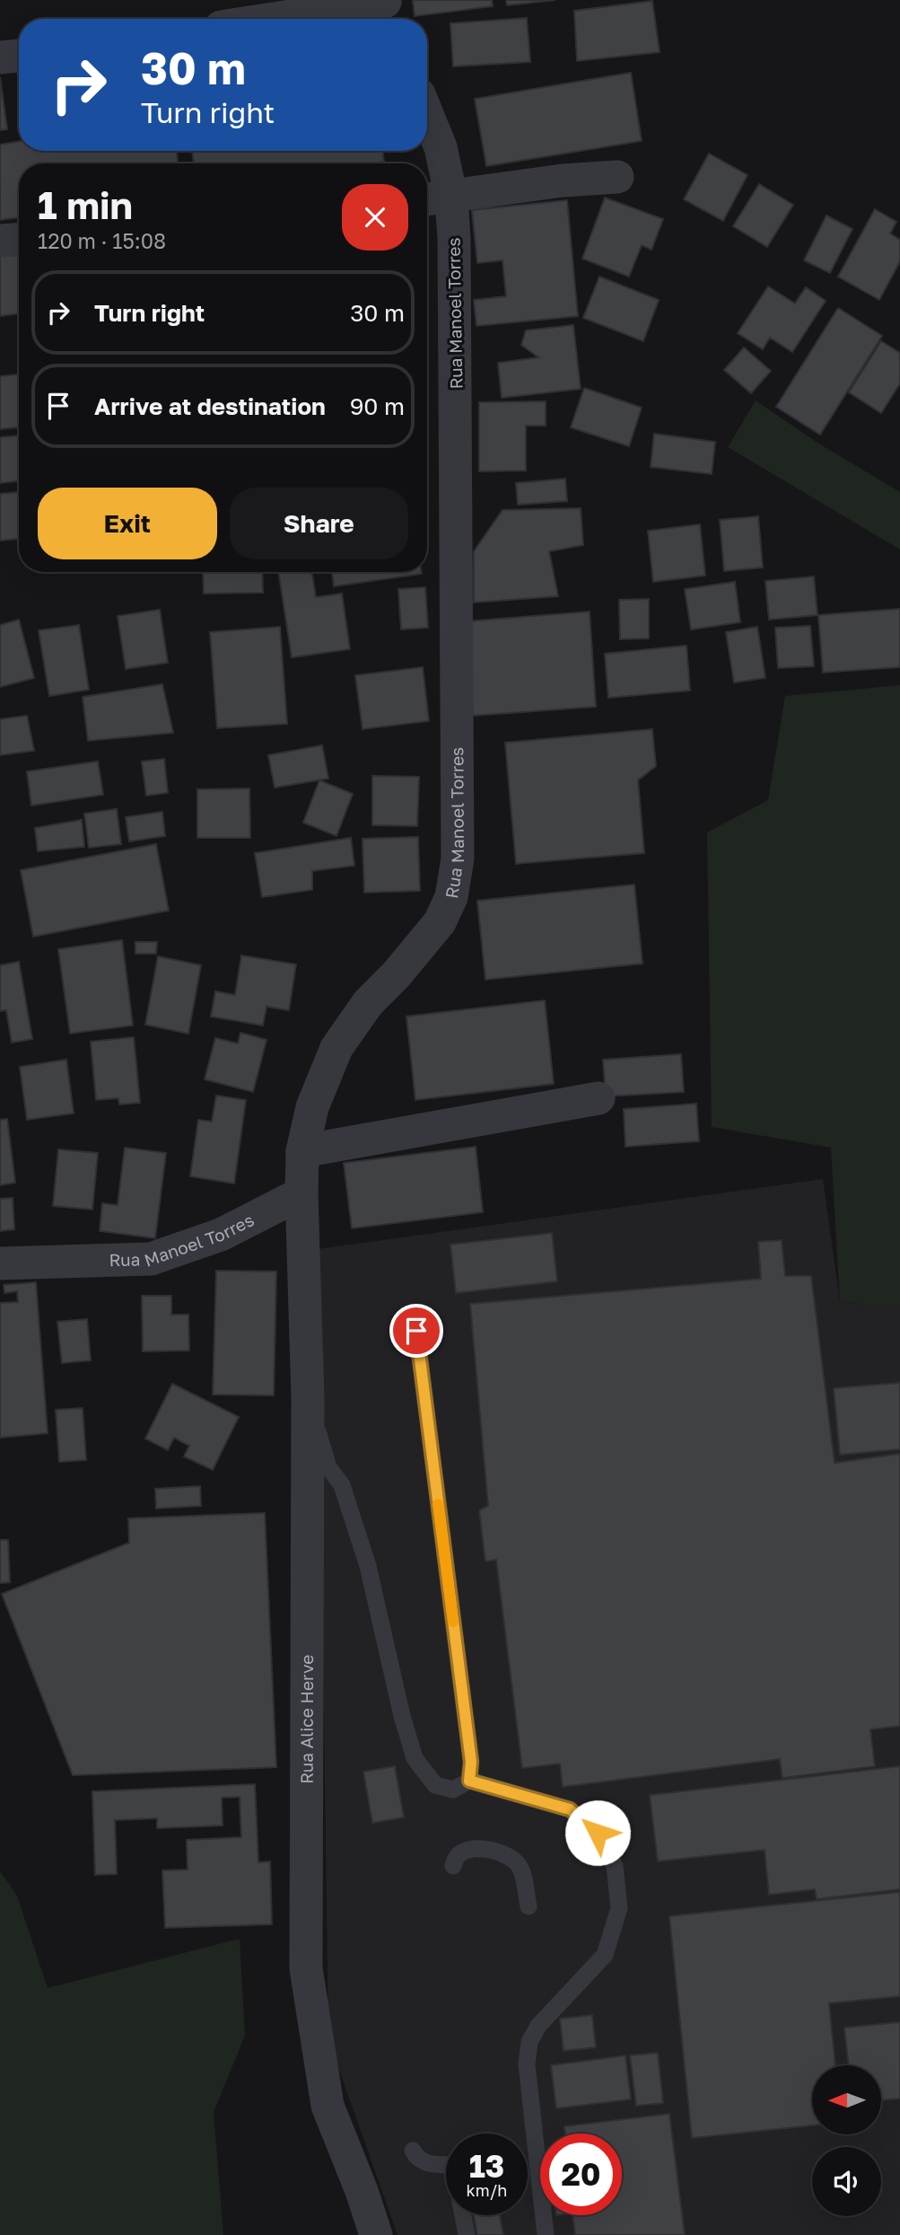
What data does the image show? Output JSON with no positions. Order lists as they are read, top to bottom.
{
  "streets": {
    "street": ["Rua Manoel Torres", "Rua Alice Herve"]
  },
  "crossings": [
    ["Rua Manoel Torres", "Rua Alice Herve"]
  ],
  "north": "left",
  "page": {
    "turn": ["30 m", "Turn right"],
    "heading": ["1 min", "120 m · 15:08"],
    "list": [
      {
        "name": "Turn right",
        "value": "30 m"
      },
      {
        "name": "Arrive at destination",
        "value": "90 m"
      }
    ],
    "buttons": ["Exit", "Share"],
    "speed": "13 km/h",
    "limit": "20"
  }
}
